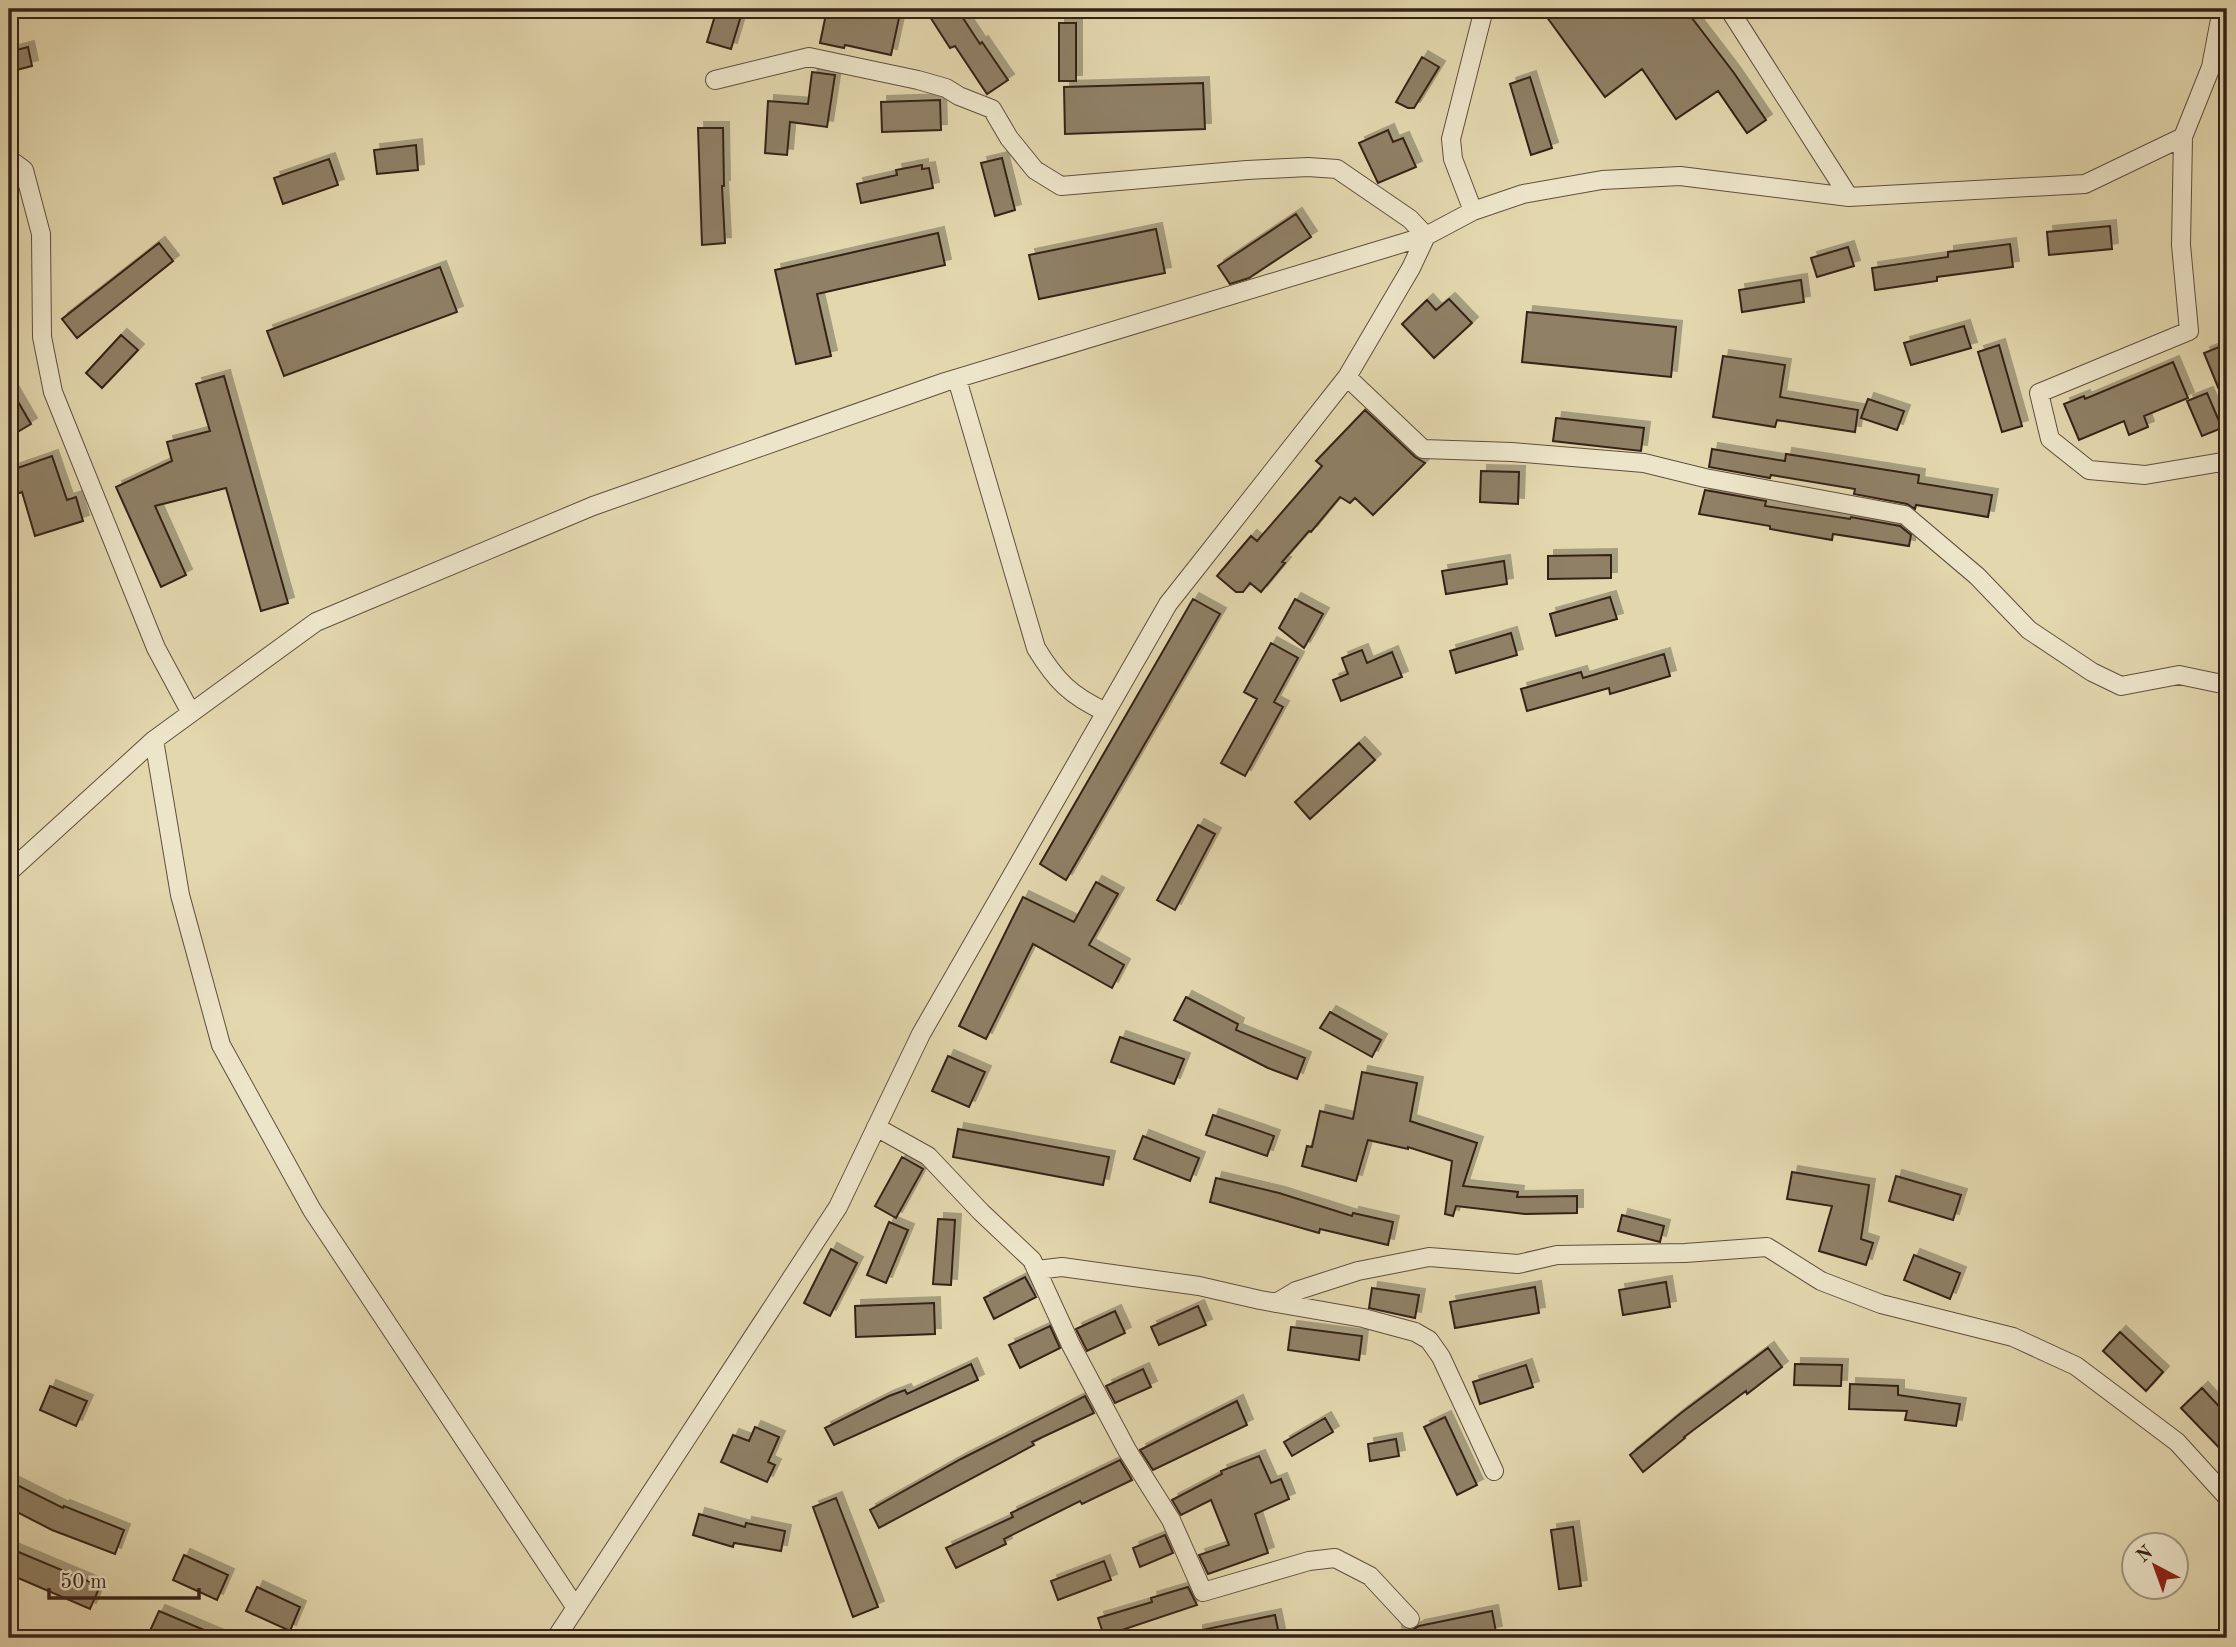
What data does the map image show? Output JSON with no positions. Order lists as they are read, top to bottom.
{
  "scale_bar": "50 m",
  "north": "top left"
}
